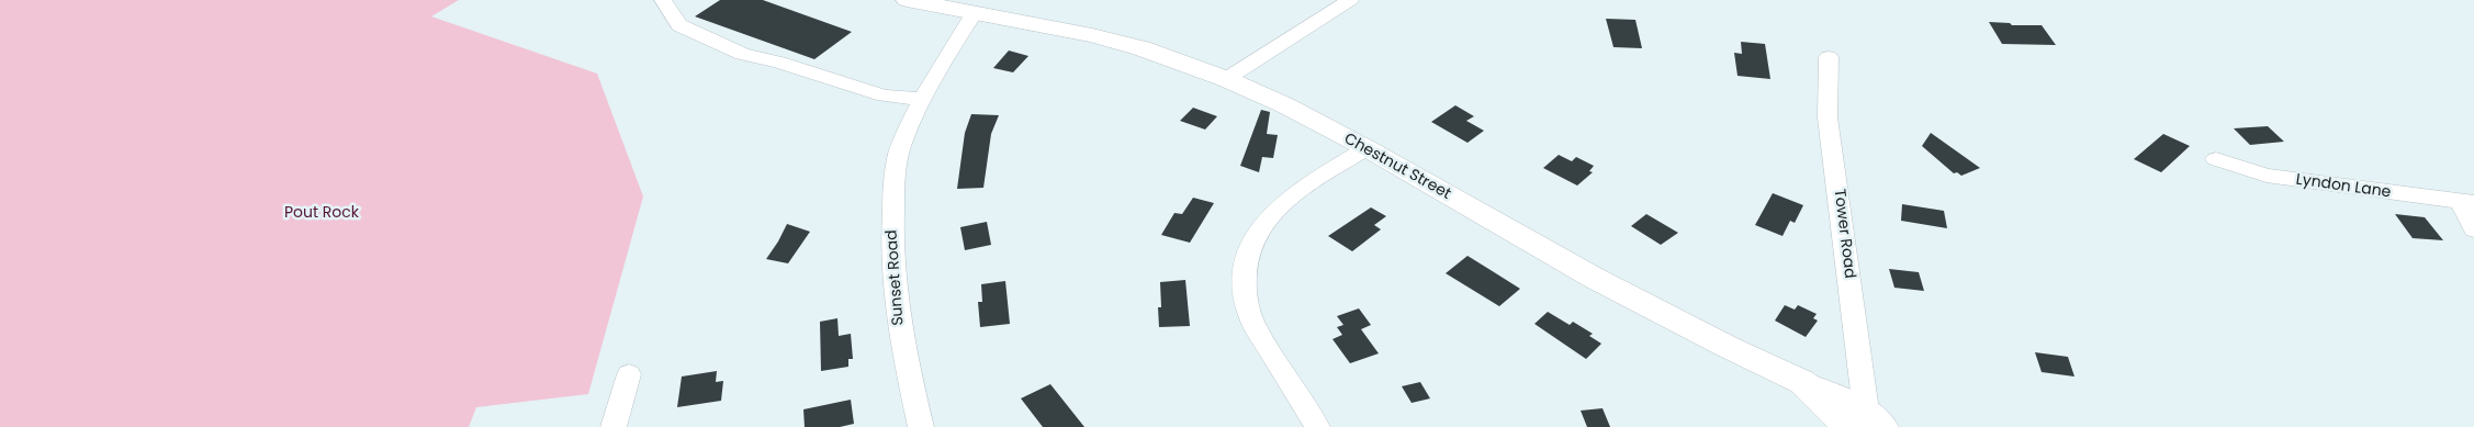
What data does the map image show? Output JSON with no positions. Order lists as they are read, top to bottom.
{
  "streets": {
    "main road": ["Chestnut Street"],
    "street": ["Lyndon Lane", "Tower Road", "Sunset Road"]
  },
  "crossings": [
    ["Chestnut Street", "Tower Road"],
    ["Chestnut Street", "Sunset Road"]
  ],
  "parks": ["Pout Rock"]
}
